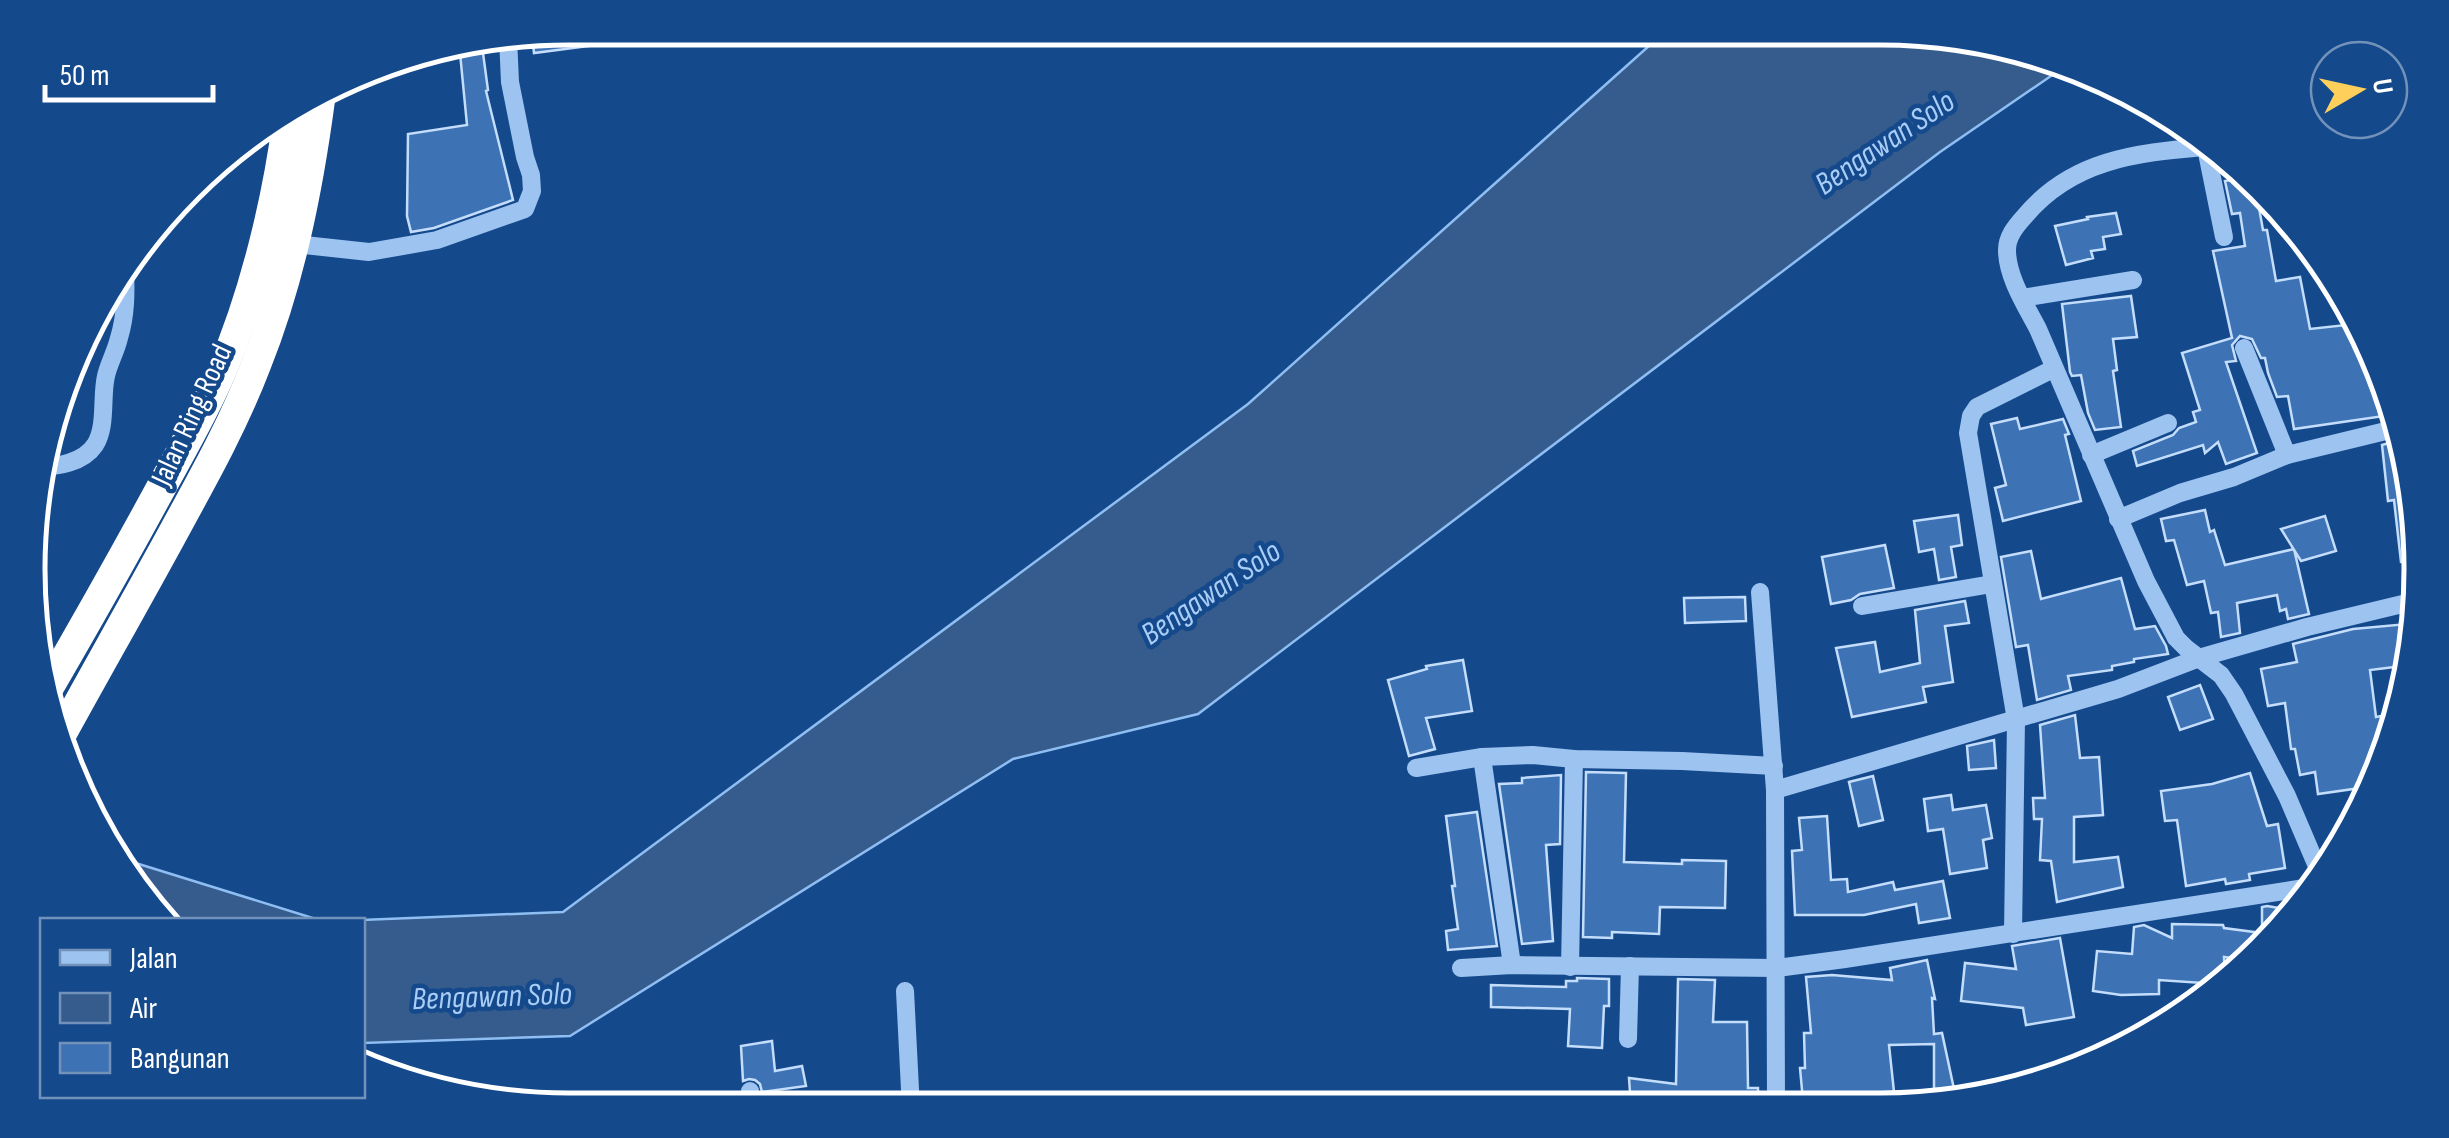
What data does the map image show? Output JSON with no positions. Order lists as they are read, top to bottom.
{
  "streets": {
    "highway": ["Jalan Ring Road"]
  },
  "water": ["Bengawan Solo"],
  "legend": ["Jalan", "Air", "Bangunan"],
  "scale_bar": "50 m",
  "north": "right"
}
